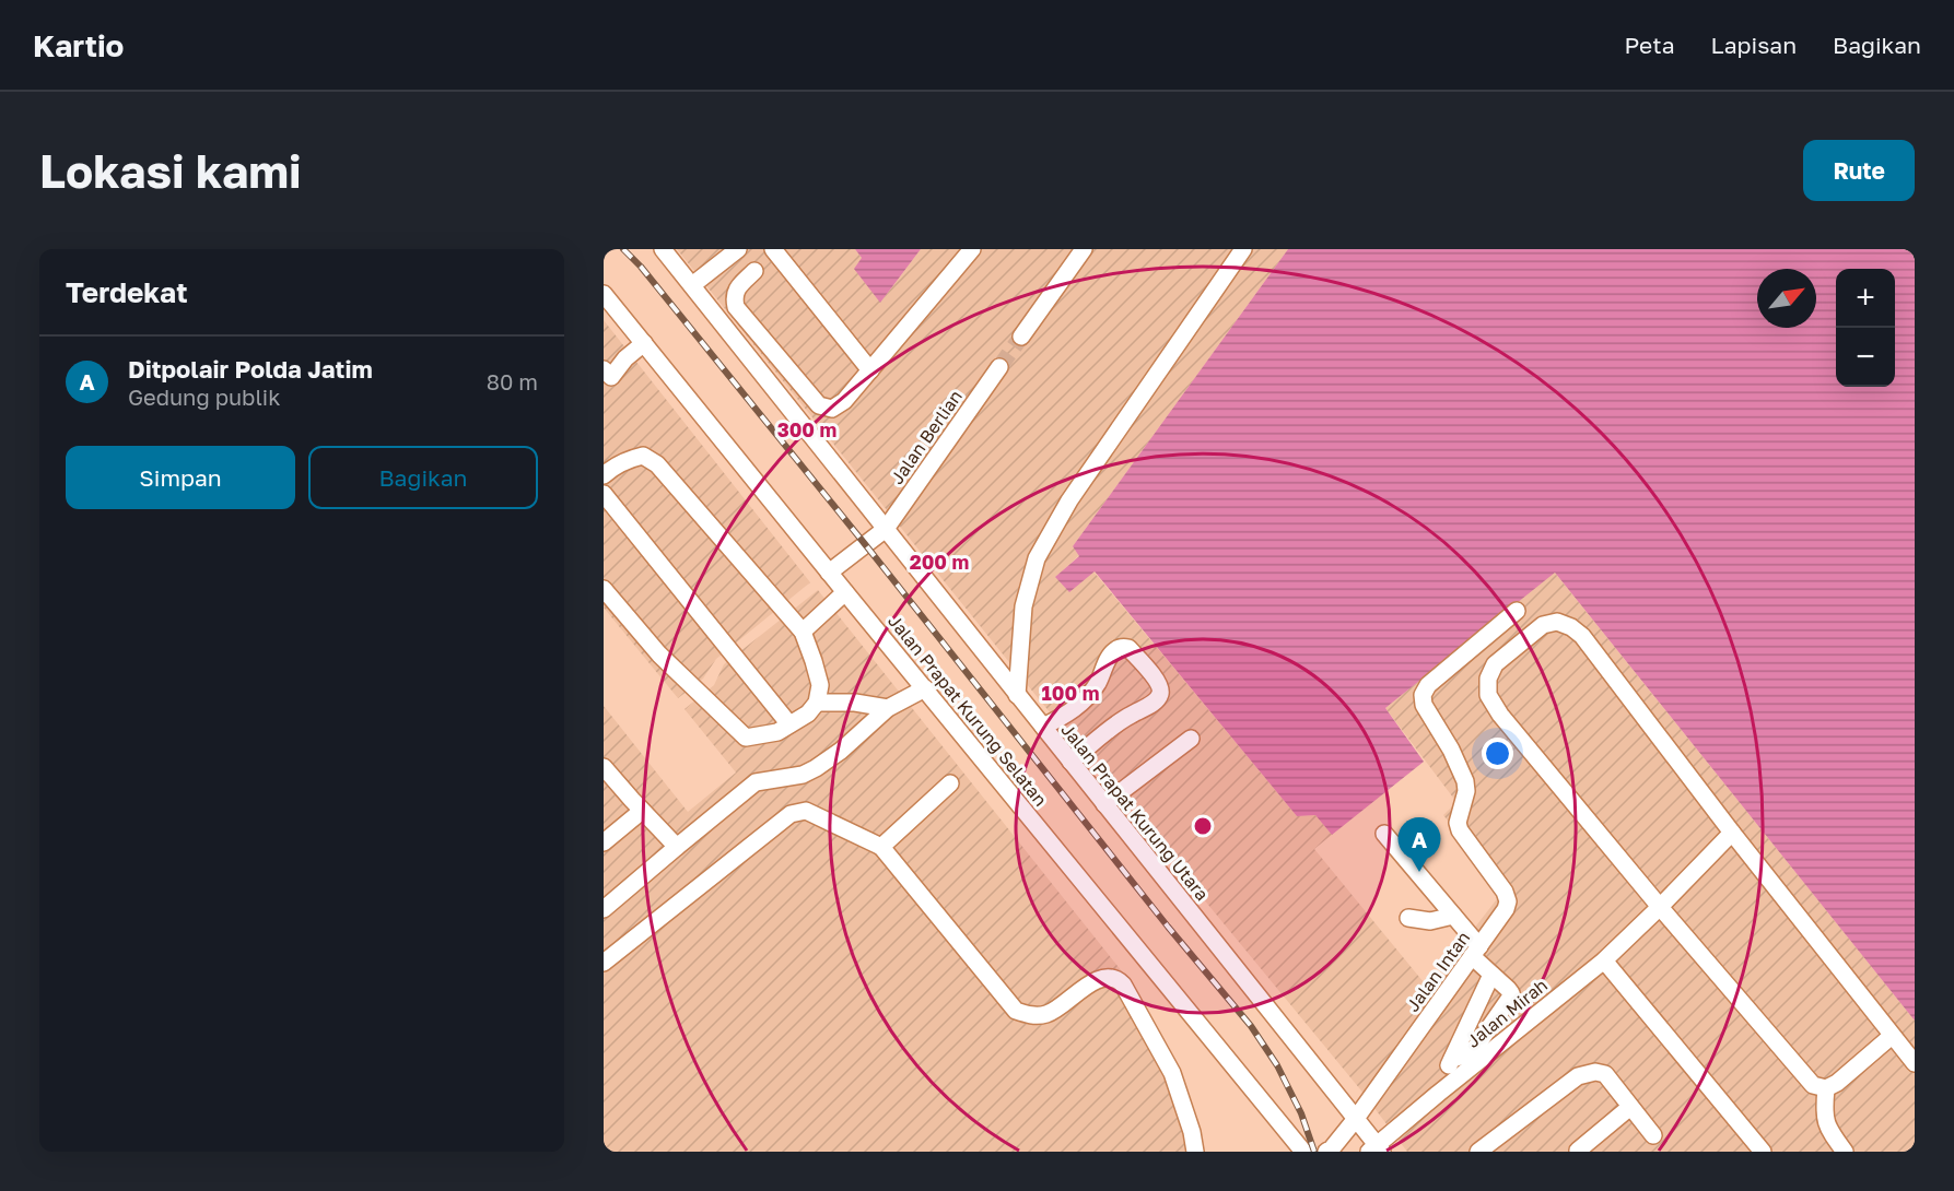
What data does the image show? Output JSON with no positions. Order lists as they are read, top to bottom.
{
  "streets": {
    "street": [
      "Jalan Berlian",
      "Jalan Prapat Kurung Selatan",
      "Jalan Prapat Kurung Utara",
      "Jalan Intan",
      "Jalan Mirah"
    ]
  },
  "crossings": [
    ["Jalan Berlian", "Jalan Prapat Kurung Selatan"],
    ["Jalan Berlian", "Jalan Prapat Kurung Utara"],
    ["Jalan Prapat Kurung Utara", "Jalan Intan"],
    ["Jalan Prapat Kurung Utara", "Jalan Mirah"]
  ],
  "north": "top right",
  "page": {
    "header": "Kartio",
    "nav": ["Peta", "Lapisan", "Bagikan"],
    "buttons": [
      "Rute",
      ["Simpan", "Bagikan"]
    ],
    "title": "Lokasi kami",
    "heading": "Terdekat",
    "map_buttons": ["+", "−"],
    "list": [
      {
        "mark": "A",
        "name": "Ditpolair Polda Jatim",
        "note": "Gedung publik",
        "value": "80 m"
      }
    ],
    "pins": "A"
  },
  "rings": ["300 m", "200 m", "100 m"]
}
